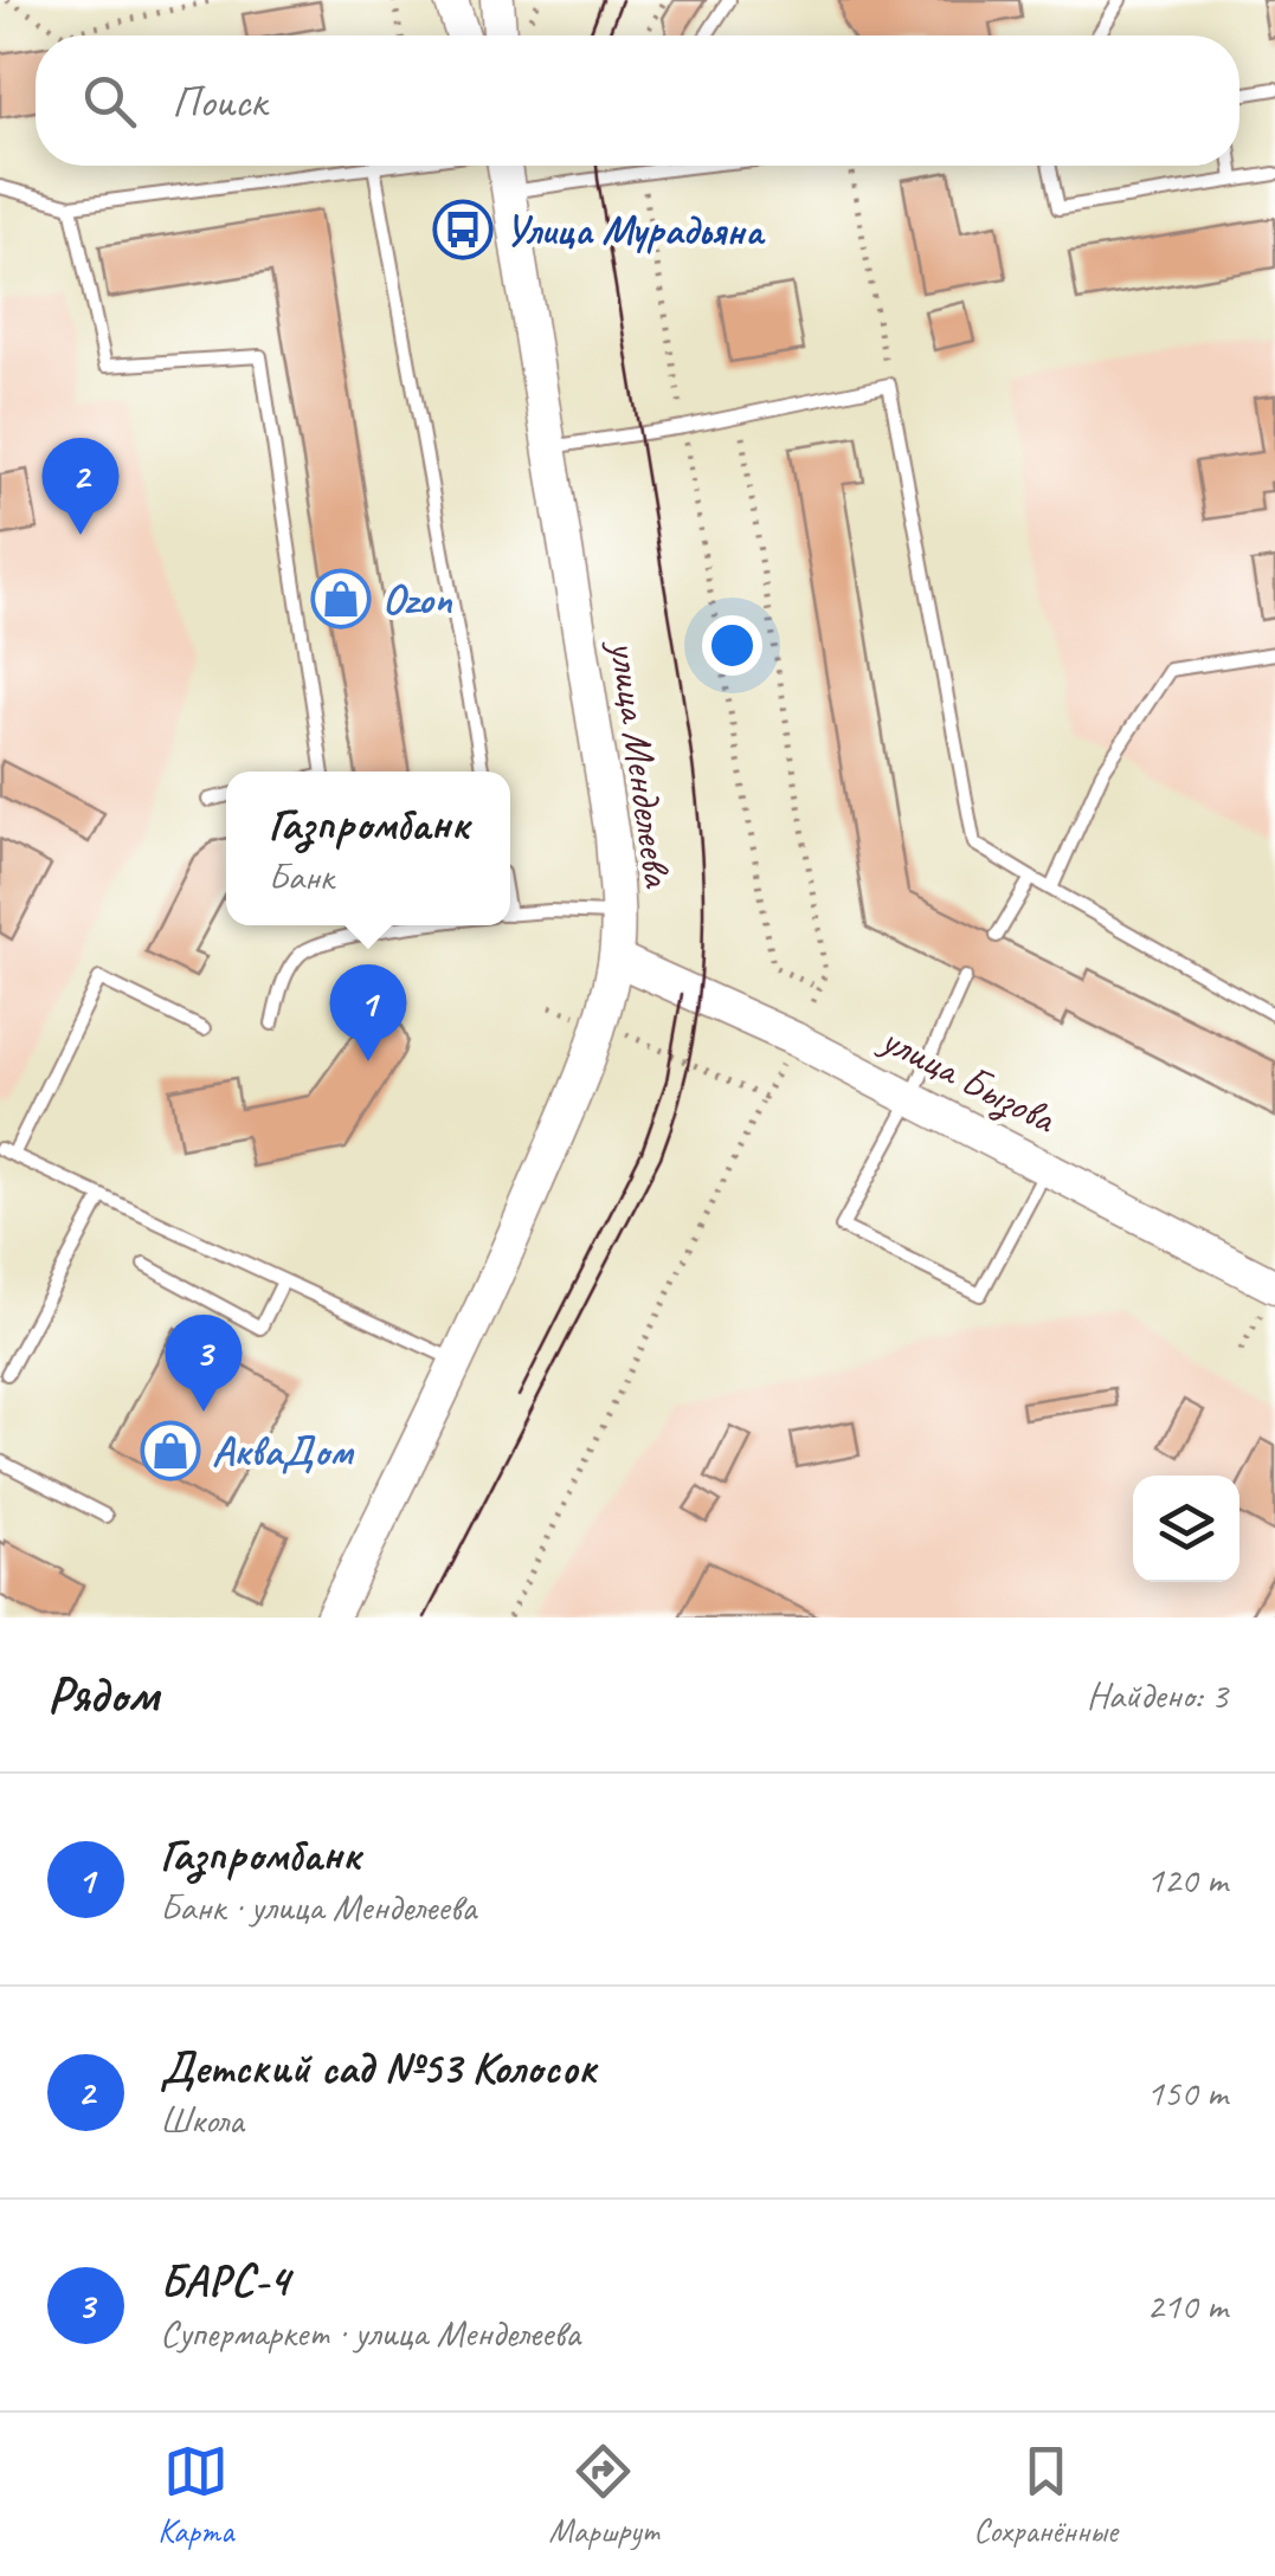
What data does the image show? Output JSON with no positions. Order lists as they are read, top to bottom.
{
  "streets": {
    "main road": ["улица Менделеева", "улица Бызова"]
  },
  "crossings": [
    ["улица Менделеева", "улица Бызова"]
  ],
  "places": {
    "bus stop": ["Улица Мурадьяна"],
    "shop": ["Ozon", "АкваДом"]
  },
  "page": {
    "search": "Поиск",
    "pins": ["2", "1", "3"],
    "popup": ["Газпромбанк", "Банк"],
    "heading": ["Рядом", "Найдено: 3"],
    "list": [
      {
        "mark": "1",
        "name": "Газпромбанк",
        "note": "Банк · улица Менделеева",
        "value": "120 m"
      },
      {
        "mark": "2",
        "name": "Детский сад №53 Колосок",
        "note": "Школа",
        "value": "150 m"
      },
      {
        "mark": "3",
        "name": "БАРС-4",
        "note": "Супермаркет · улица Менделеева",
        "value": "210 m"
      }
    ],
    "nav": ["Карта", "Маршрут", "Сохранённые"]
  }
}
